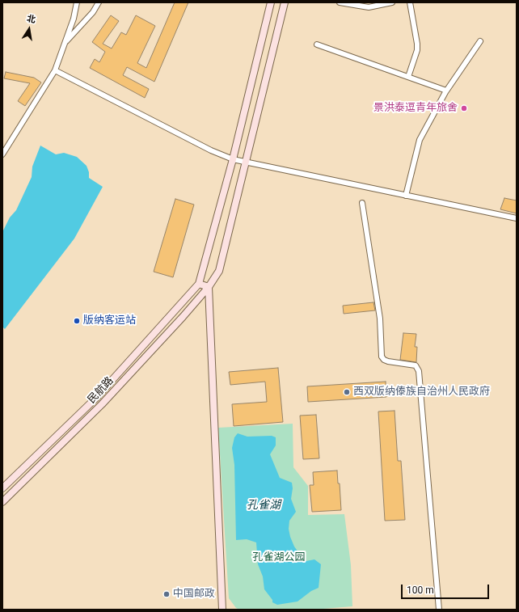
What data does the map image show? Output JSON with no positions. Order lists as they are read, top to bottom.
{
  "streets": {
    "main road": ["民航路"]
  },
  "water": ["孔雀湖"],
  "parks": ["孔雀湖公园"],
  "places": [
    "景洪泰逗青年旅舍",
    "版纳客运站",
    "西双版纳傣族自治州人民政府",
    "中国邮政"
  ],
  "scale_bar": "100 m",
  "north": "top"
}
